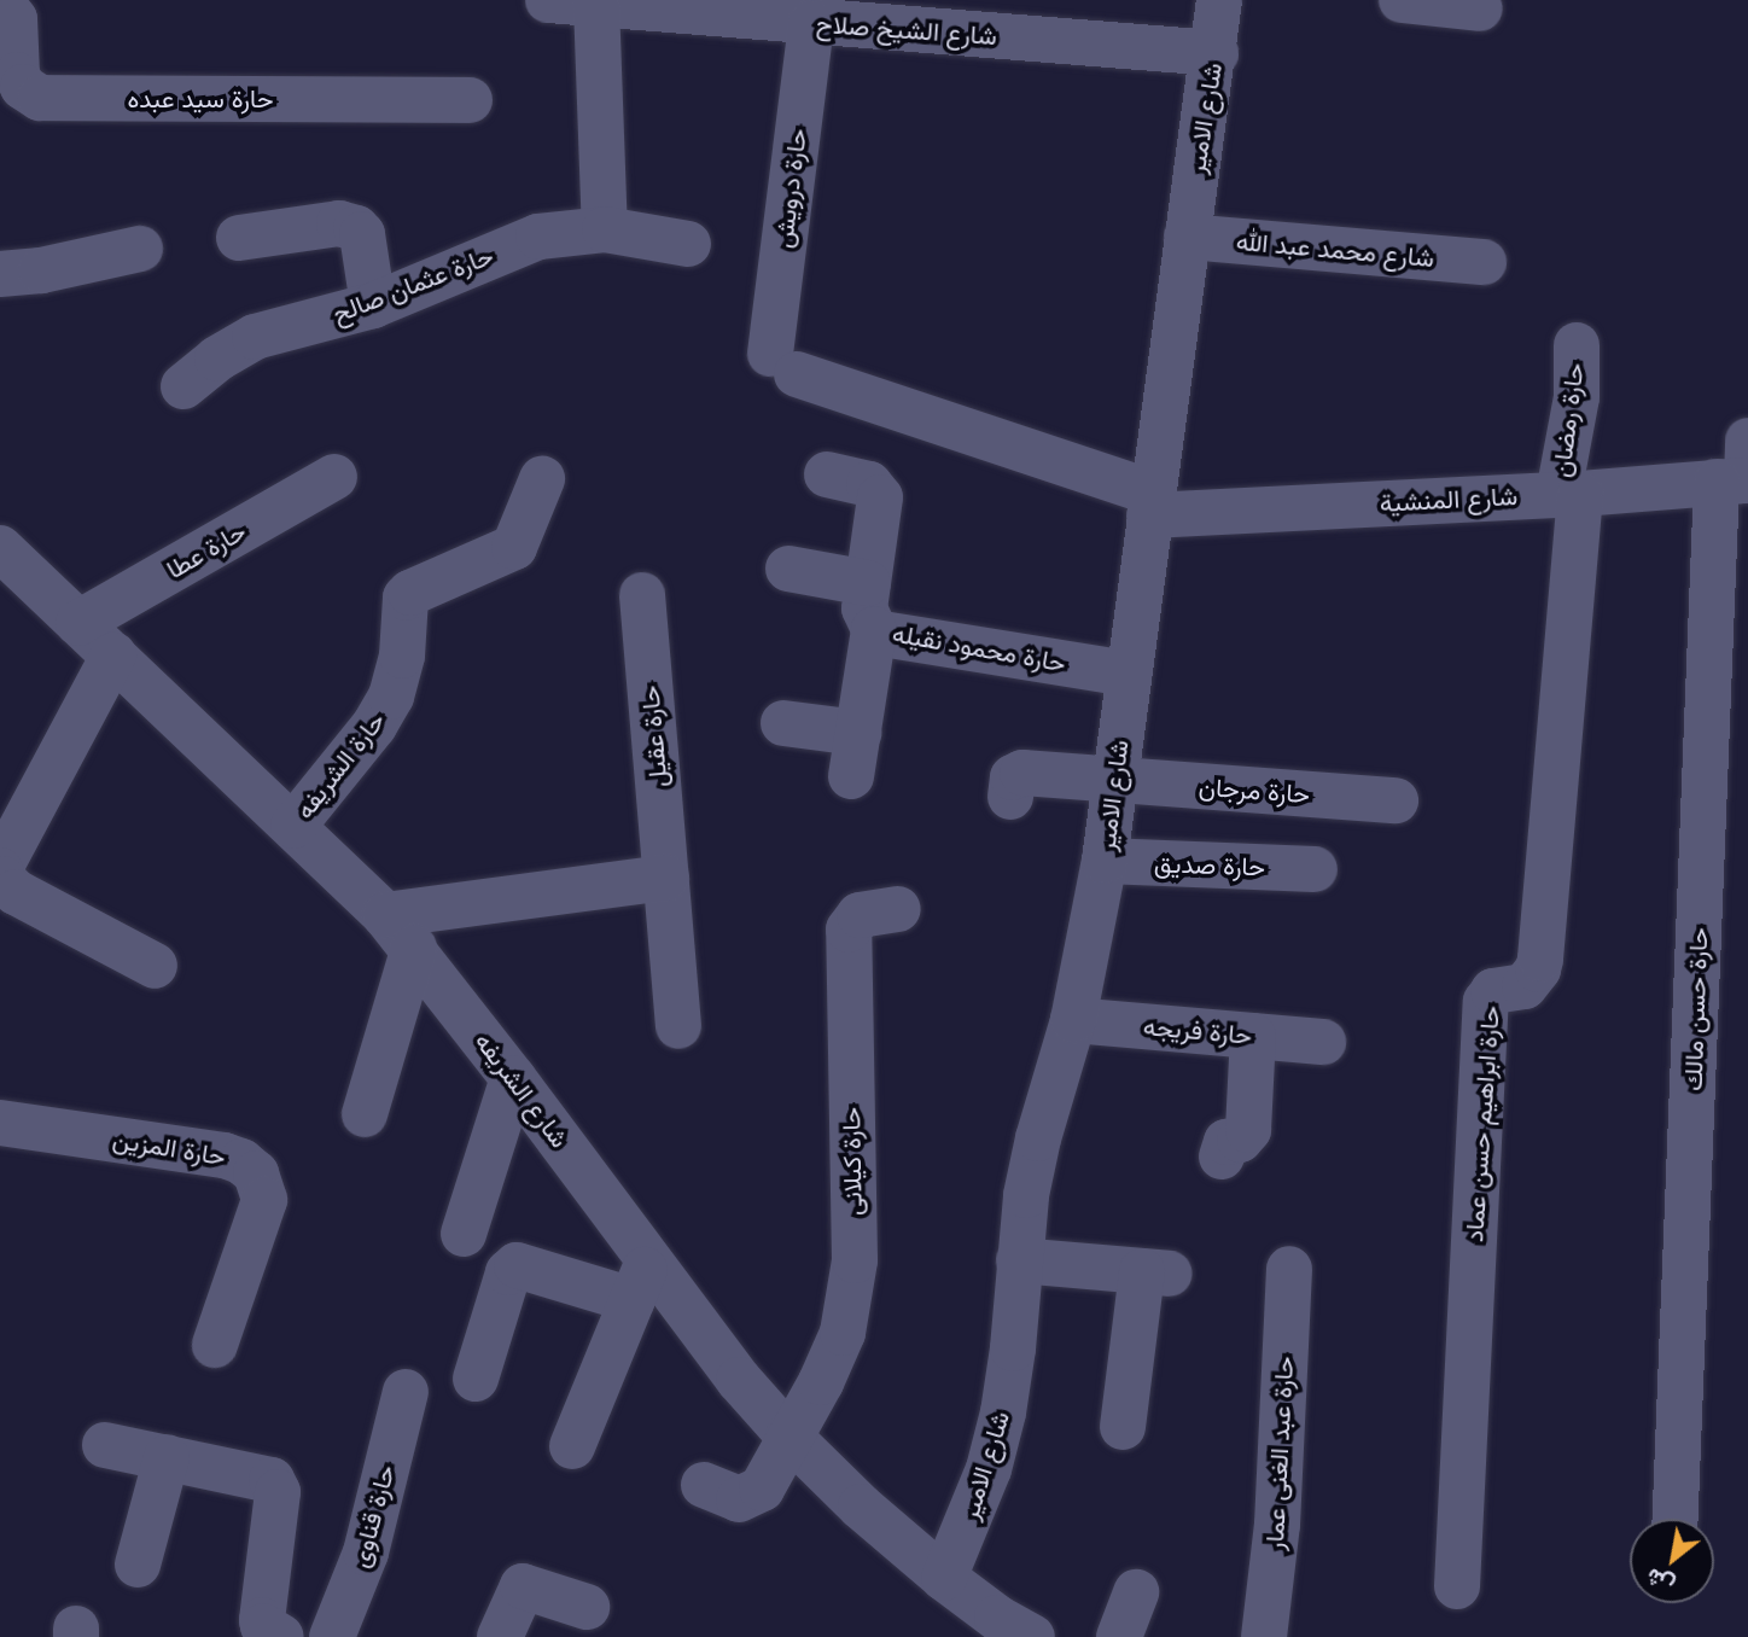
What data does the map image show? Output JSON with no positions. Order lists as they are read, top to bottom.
{
  "streets": {
    "street": [
      "شارع الشيخ صلاح",
      "حارة سيد عبده",
      "شارع الامير",
      "حارة درويش",
      "شارع محمد عبد الله",
      "حارة عثمان صالح",
      "حارة رمضان",
      "شارع المنشية",
      "حارة عطا",
      "حارة محمود نقيله",
      "حارة عقيل",
      "حارة الشريفه",
      "حارة مرجان",
      "حارة صديق",
      "حارة حسن مالك",
      "حارة فريجه",
      "شارع الشريفه",
      "حارة ابراهيم حسن عماد",
      "حارة المزين",
      "حارة كيلانى",
      "حارة عبد الغنى عمار",
      "حارة قناوى"
    ]
  },
  "crossings": [
    ["شارع الشيخ صلاح", "شارع الامير"],
    ["شارع الشيخ صلاح", "حارة درويش"],
    ["شارع الامير", "شارع محمد عبد الله"],
    ["شارع الامير", "شارع المنشية"],
    ["شارع الامير", "حارة محمود نقيله"],
    ["شارع الامير", "حارة مرجان"],
    ["شارع الامير", "حارة صديق"],
    ["شارع الامير", "حارة فريجه"],
    ["شارع الامير", "شارع الشريفه"],
    ["حارة درويش", "شارع المنشية"],
    ["حارة رمضان", "شارع المنشية"],
    ["حارة رمضان", "حارة ابراهيم حسن عماد"],
    ["شارع المنشية", "حارة حسن مالك"],
    ["شارع المنشية", "حارة ابراهيم حسن عماد"],
    ["حارة عطا", "شارع الشريفه"],
    ["حارة الشريفه", "شارع الشريفه"],
    ["شارع الشريفه", "حارة كيلانى"]
  ],
  "north": "bottom left"
}
